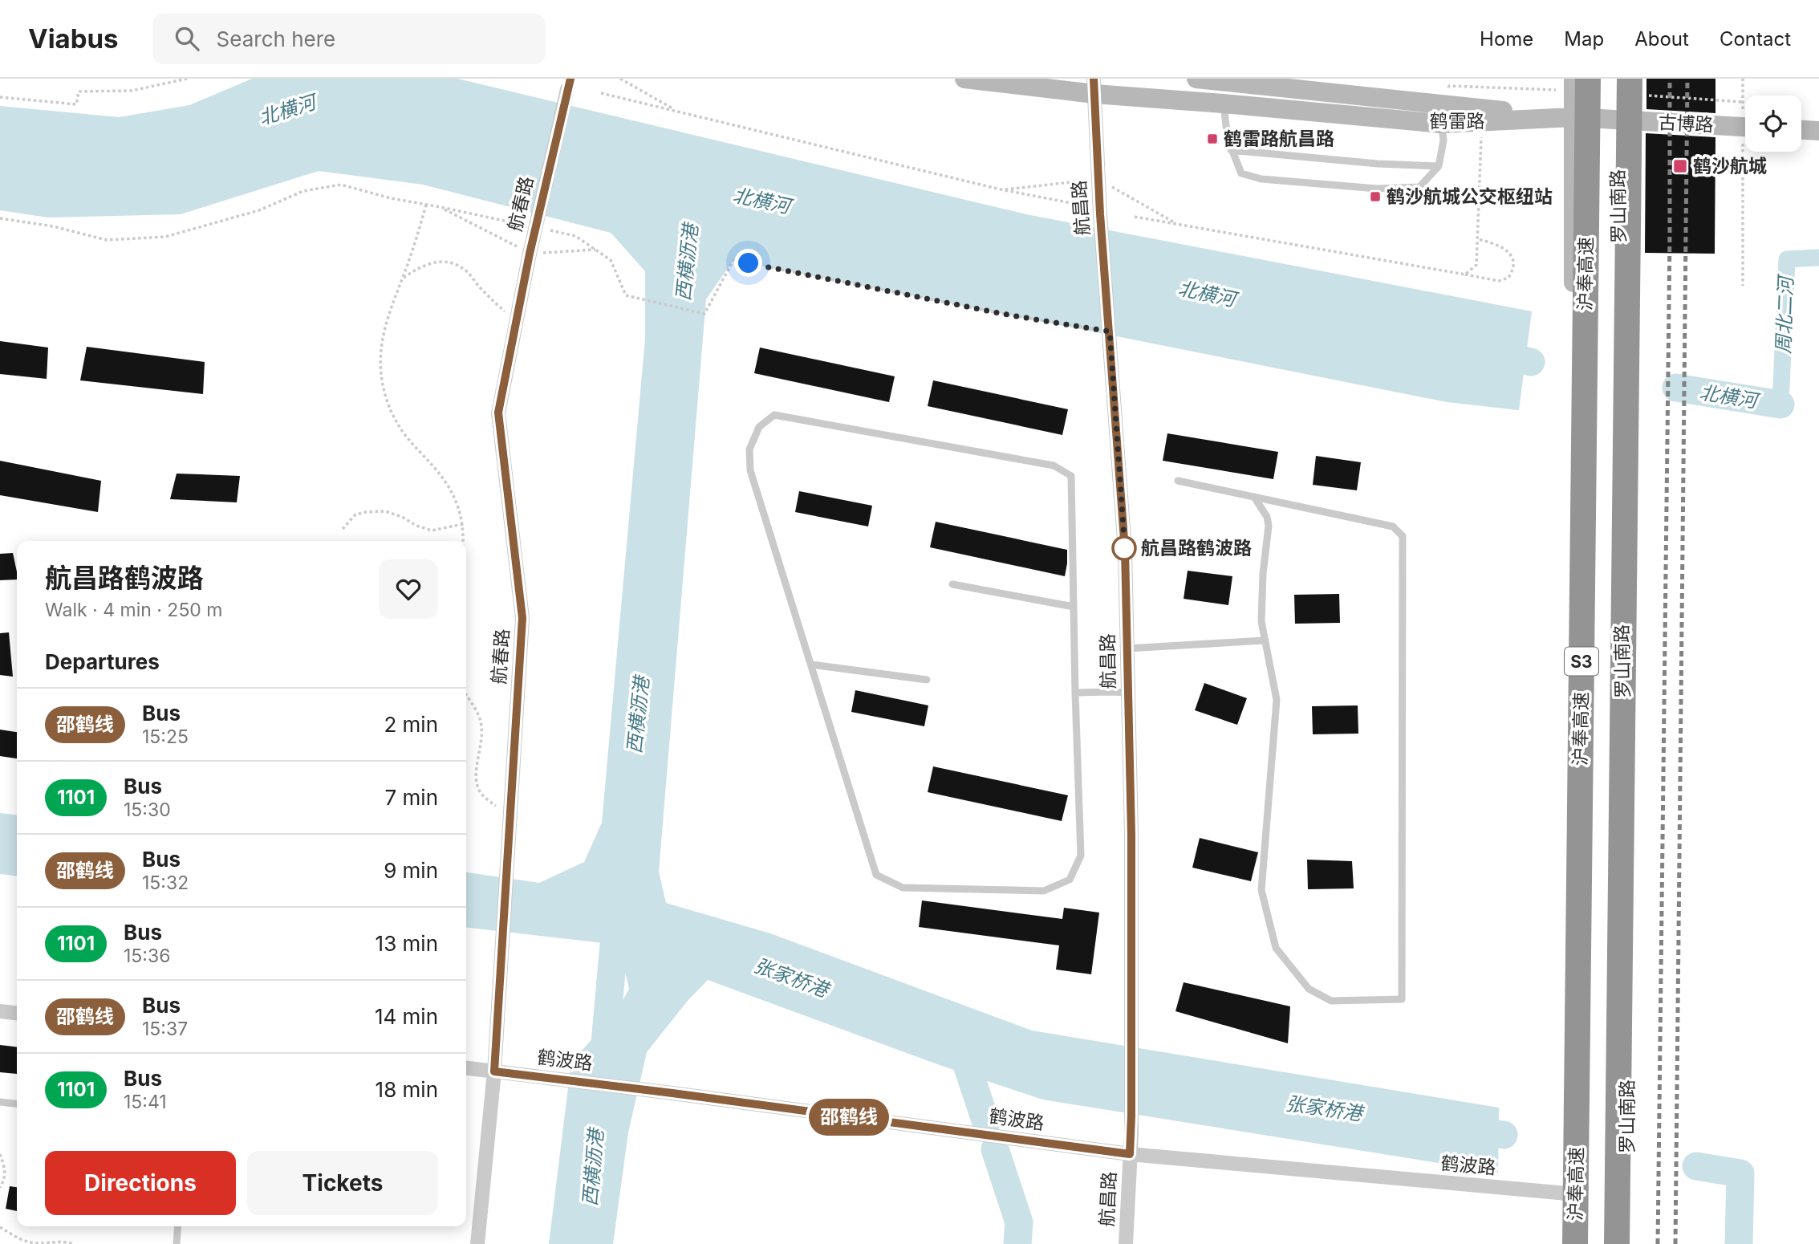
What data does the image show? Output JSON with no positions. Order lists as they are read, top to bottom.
{
  "streets": {
    "highway": ["沪奉高速", "S3"],
    "main road": ["鹤雷路", "古博路", "罗山南路"],
    "street": ["航春路", "航昌路", "鹤波路"]
  },
  "crossings": [
    ["鹤雷路", "古博路"],
    ["鹤雷路", "航昌路"],
    ["古博路", "罗山南路"],
    ["航春路", "鹤波路"],
    ["航昌路", "鹤波路"]
  ],
  "water": [
    "北横河",
    "西横沥港",
    "周北二河",
    "张家桥港"
  ],
  "places": {
    "transit": ["鹤雷路航昌路", "鹤沙航城", "鹤沙航城公交枢纽站"],
    "other": ["航昌路鹤波路"]
  },
  "lines": ["bus line 邵鹤线"],
  "page": {
    "header": "Viabus",
    "search": "Search here",
    "nav": [
      "Home",
      "Map",
      "About",
      "Contact"
    ],
    "on_map": "邵鹤线",
    "heading": [
      ["航昌路鹤波路", "Walk · 4 min · 250 m"],
      "Departures"
    ],
    "list": [
      {
        "mark": "邵鹤线",
        "name": "Bus",
        "note": "15:25",
        "value": "2 min"
      },
      {
        "mark": "1101",
        "name": "Bus",
        "note": "15:30",
        "value": "7 min"
      },
      {
        "mark": "邵鹤线",
        "name": "Bus",
        "note": "15:32",
        "value": "9 min"
      },
      {
        "mark": "1101",
        "name": "Bus",
        "note": "15:36",
        "value": "13 min"
      },
      {
        "mark": "邵鹤线",
        "name": "Bus",
        "note": "15:37",
        "value": "14 min"
      },
      {
        "mark": "1101",
        "name": "Bus",
        "note": "15:41",
        "value": "18 min"
      }
    ],
    "buttons": ["Directions", "Tickets"]
  }
}
